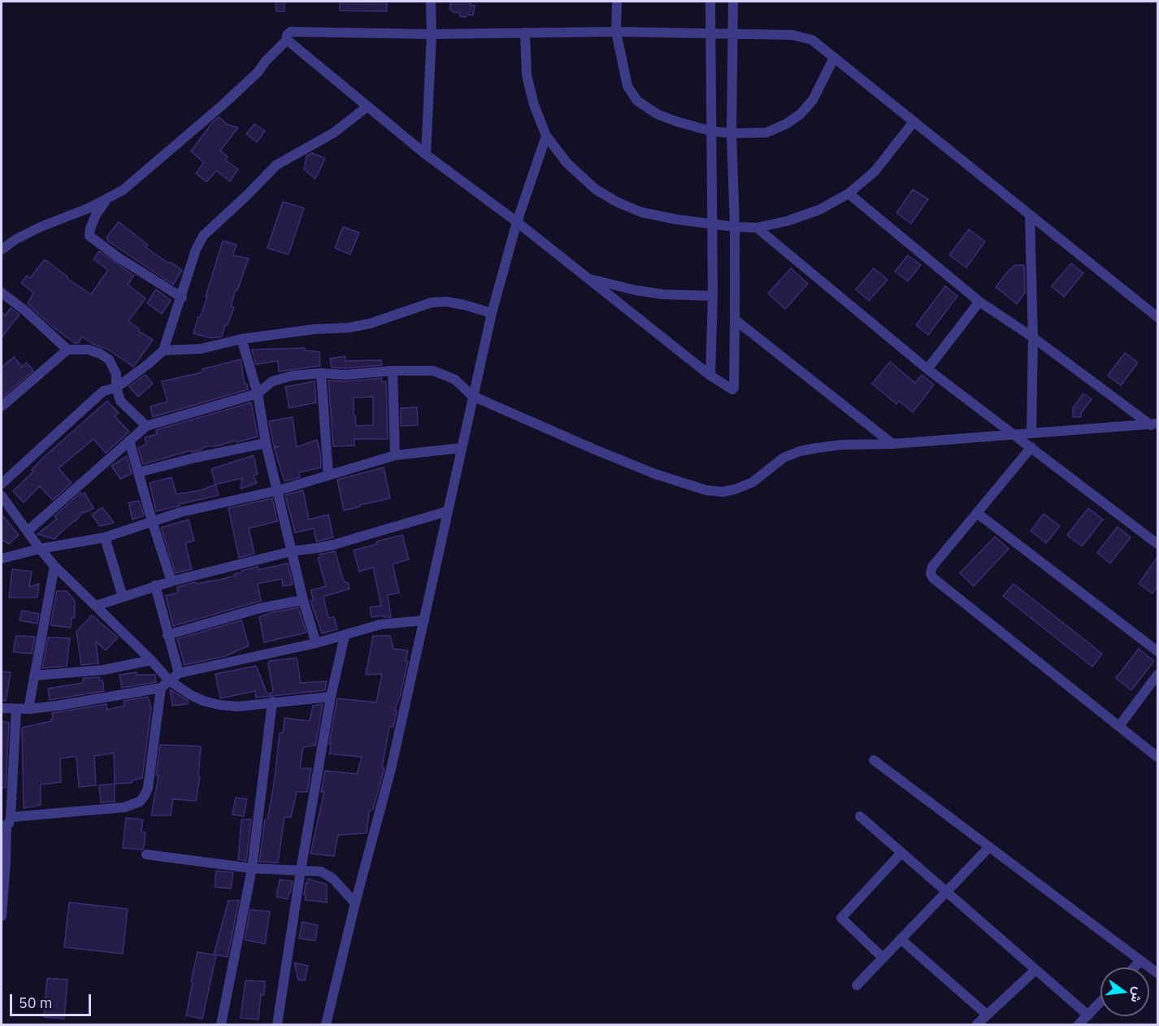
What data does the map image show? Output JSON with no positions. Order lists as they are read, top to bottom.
{
  "scale_bar": "50 m",
  "north": "right"
}
